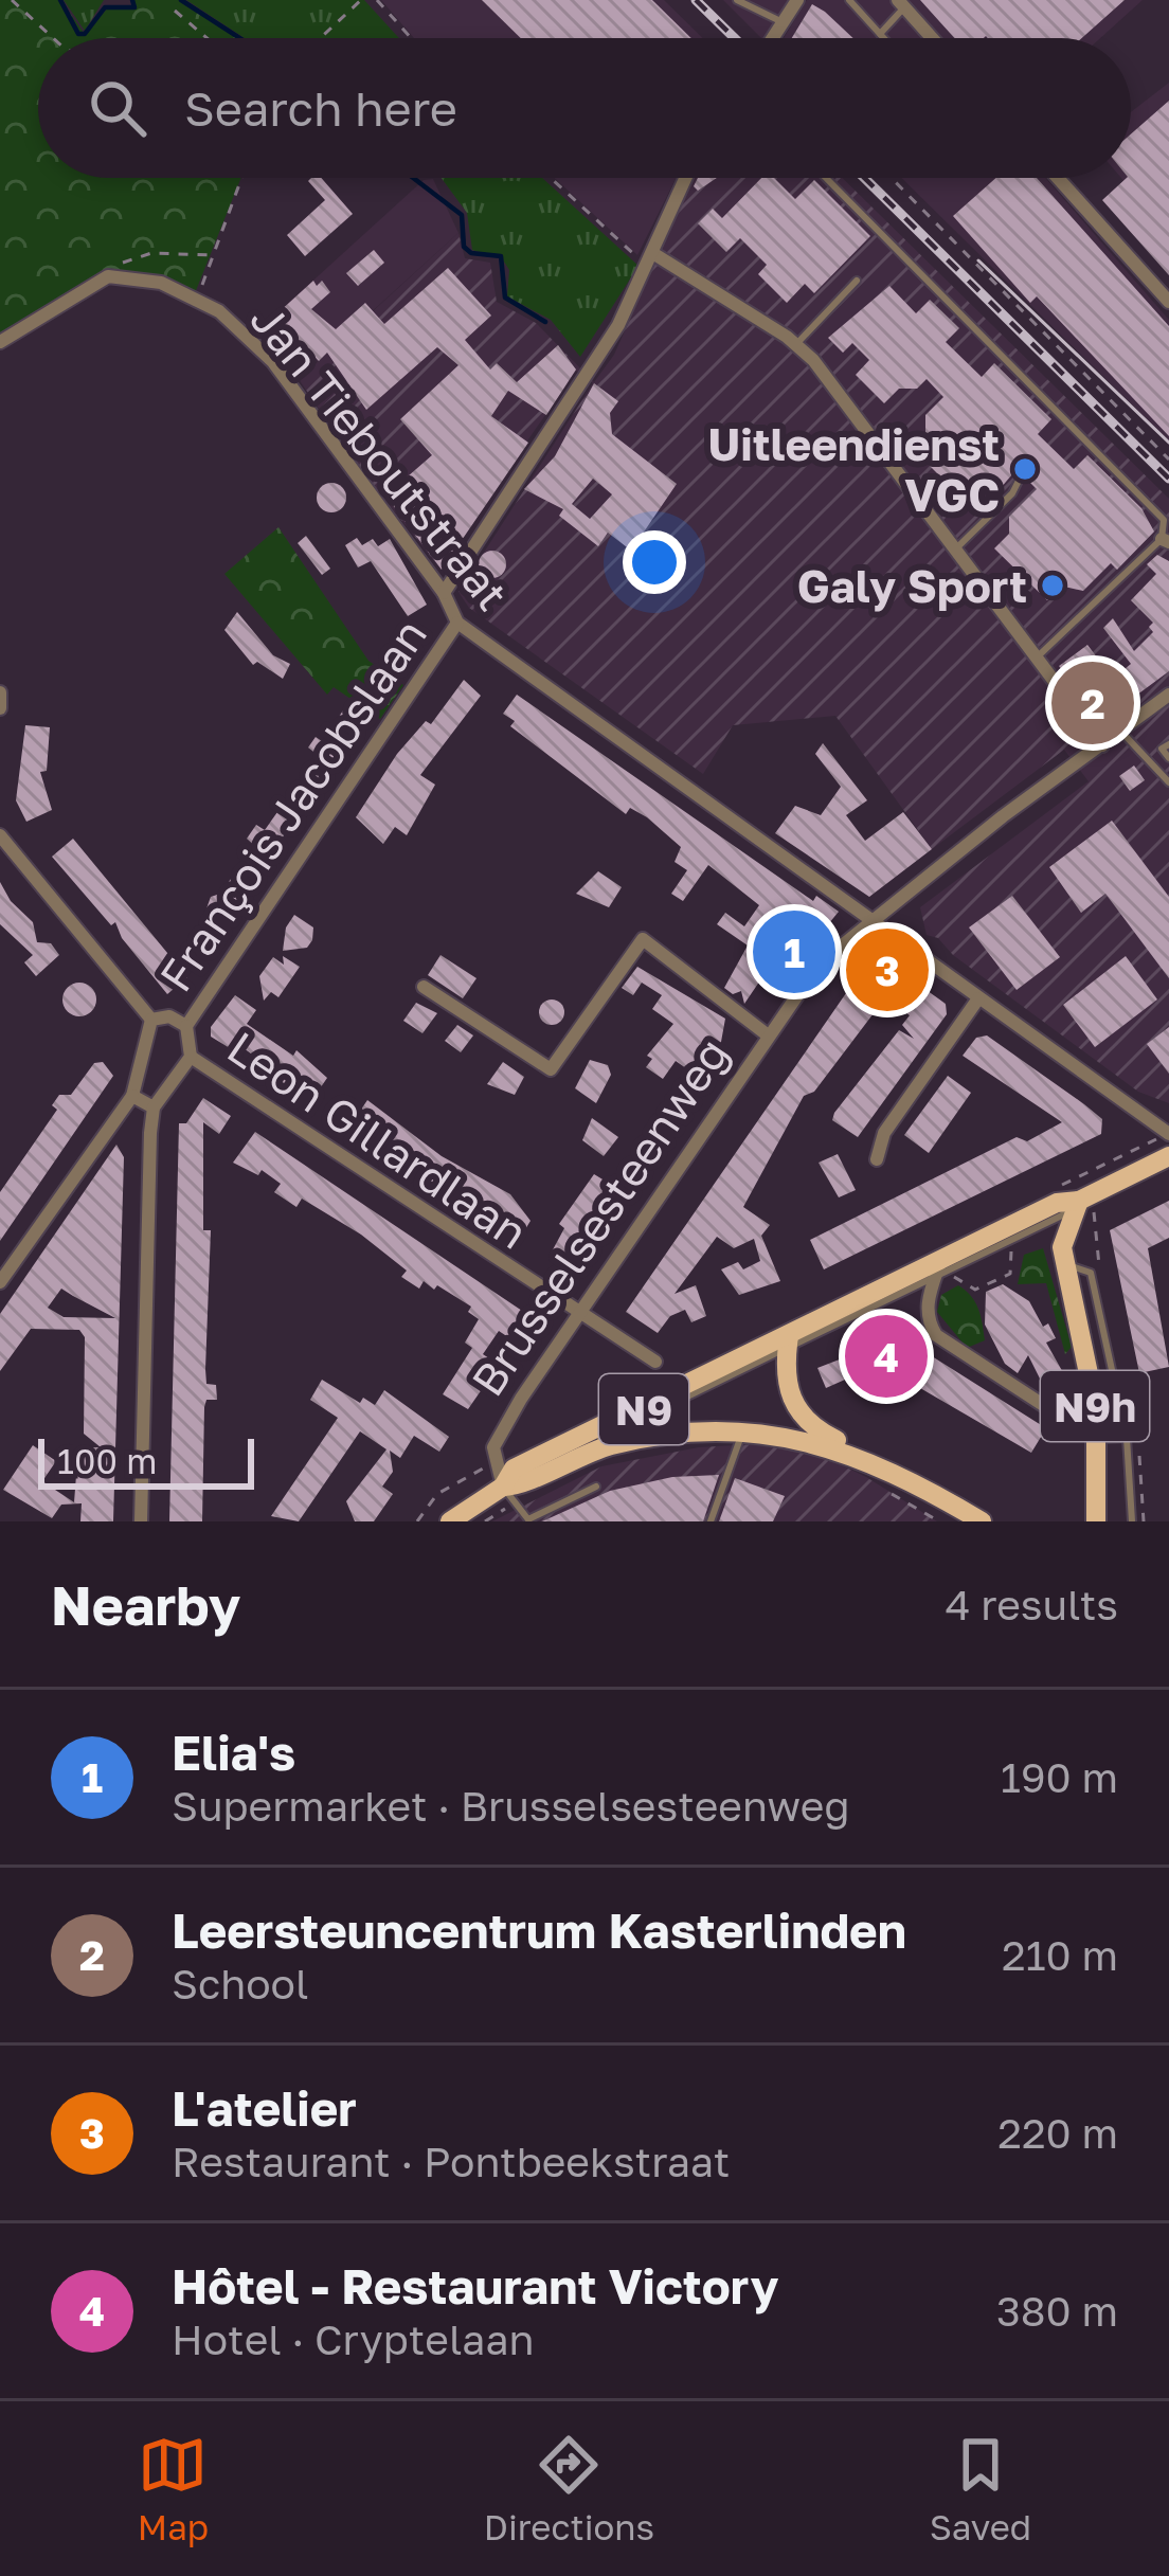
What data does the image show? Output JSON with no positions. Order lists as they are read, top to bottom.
{
  "streets": {
    "main road": ["N9h", "N9"],
    "street": [
      "Jan Tieboutstraat",
      "François Jacobslaan",
      "Leon Gillardlaan",
      "Brusselsesteenweg"
    ]
  },
  "crossings": [
    ["Jan Tieboutstraat", "François Jacobslaan"],
    ["Jan Tieboutstraat", "Brusselsesteenweg"],
    ["Leon Gillardlaan", "Brusselsesteenweg"],
    ["Brusselsesteenweg", "N9"],
    ["N9h", "N9"]
  ],
  "places": ["Uitleendienst VGC", "Galy Sport"],
  "scale_bar": "100 m",
  "page": {
    "search": "Search here",
    "pins": [
      "2",
      "1",
      "3",
      "4"
    ],
    "scale": "100 m",
    "heading": ["Nearby", "4 results"],
    "list": [
      {
        "mark": "1",
        "name": "Elia's",
        "note": "Supermarket · Brusselsesteenweg",
        "value": "190 m"
      },
      {
        "mark": "2",
        "name": "Leersteuncentrum Kasterlinden",
        "note": "School",
        "value": "210 m"
      },
      {
        "mark": "3",
        "name": "L'atelier",
        "note": "Restaurant · Pontbeekstraat",
        "value": "220 m"
      },
      {
        "mark": "4",
        "name": "Hôtel - Restaurant Victory",
        "note": "Hotel · Cryptelaan",
        "value": "380 m"
      }
    ],
    "nav": ["Map", "Directions", "Saved"]
  }
}
